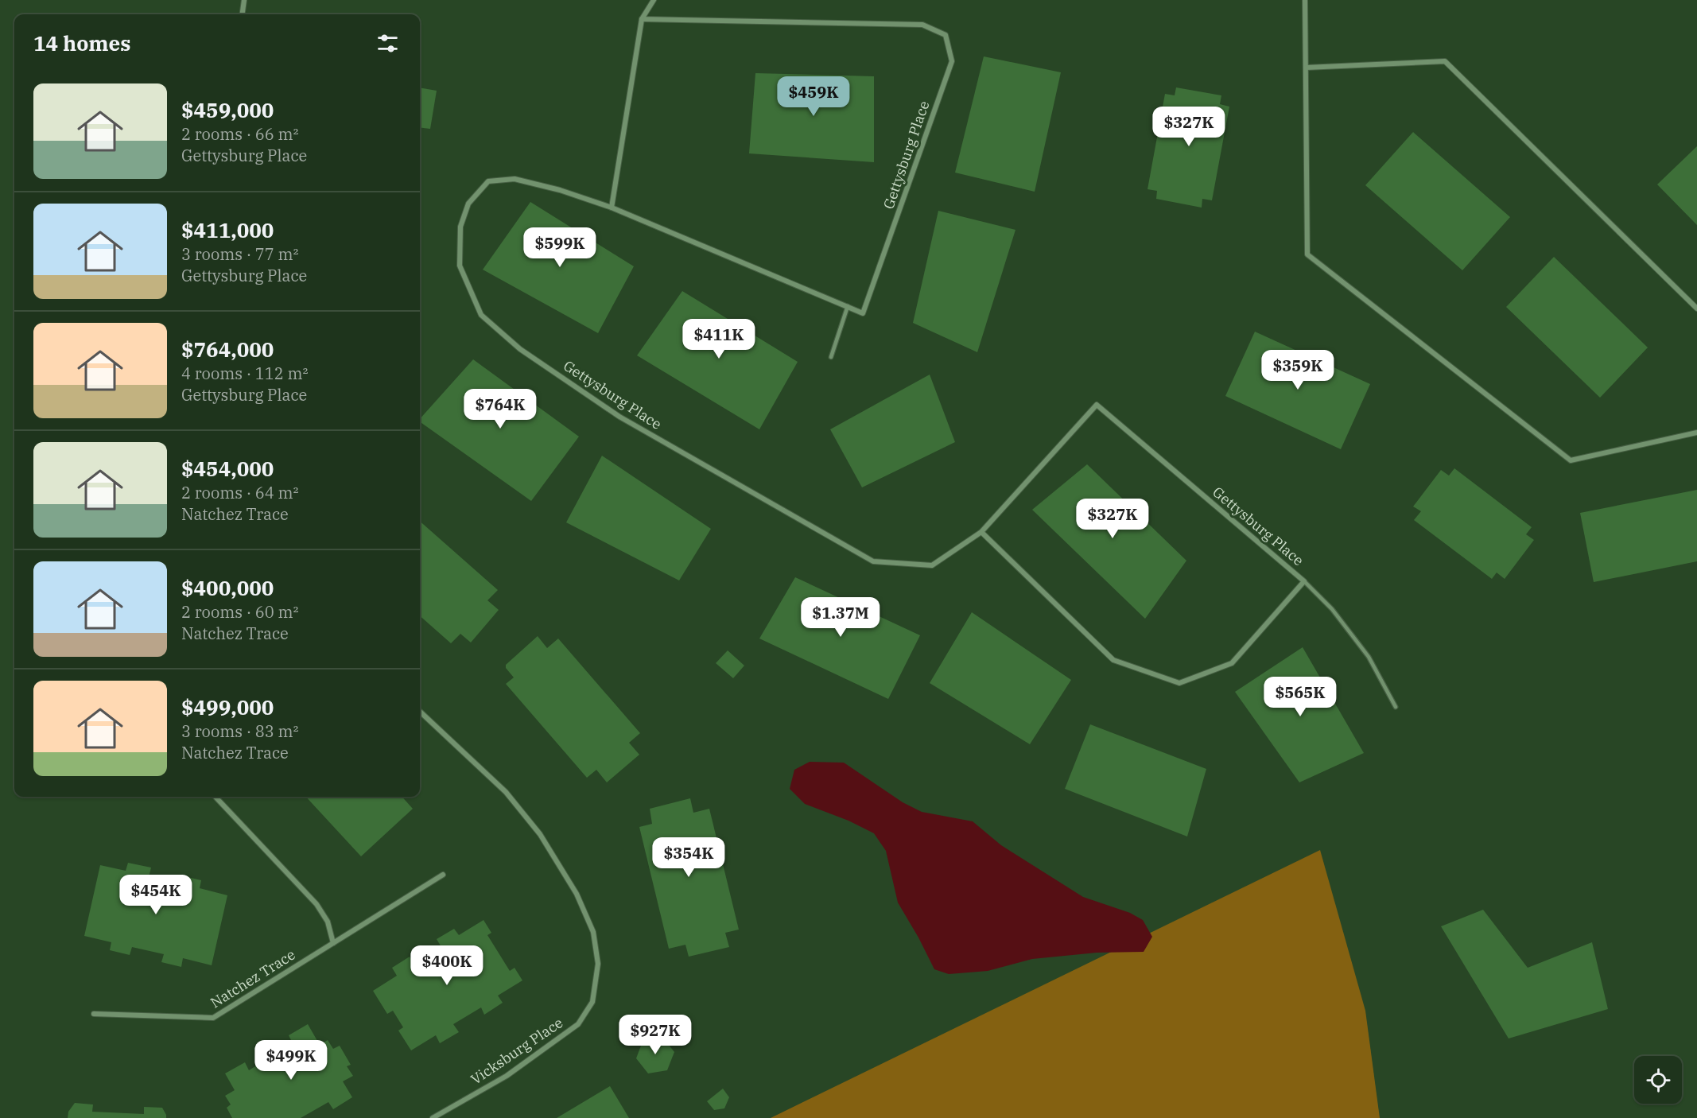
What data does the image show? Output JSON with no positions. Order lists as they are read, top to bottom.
{
  "streets": {
    "street": ["Gettysburg Place", "Natchez Trace", "Vicksburg Place"]
  },
  "page": {
    "heading": "14 homes",
    "list": [
      {
        "name": "$459,000",
        "note": "2 rooms · 66 m² · Gettysburg Place"
      },
      {
        "name": "$411,000",
        "note": "3 rooms · 77 m² · Gettysburg Place"
      },
      {
        "name": "$764,000",
        "note": "4 rooms · 112 m² · Gettysburg Place"
      },
      {
        "name": "$454,000",
        "note": "2 rooms · 64 m² · Natchez Trace"
      },
      {
        "name": "$400,000",
        "note": "2 rooms · 60 m² · Natchez Trace"
      },
      {
        "name": "$499,000",
        "note": "3 rooms · 83 m² · Natchez Trace"
      }
    ],
    "price": [
      "$459K",
      "$327K",
      "$599K",
      "$411K",
      "$359K",
      "$764K",
      "$327K",
      "$1.37M",
      "$565K",
      "$354K",
      "$454K",
      "$400K",
      "$927K",
      "$499K"
    ]
  }
}
